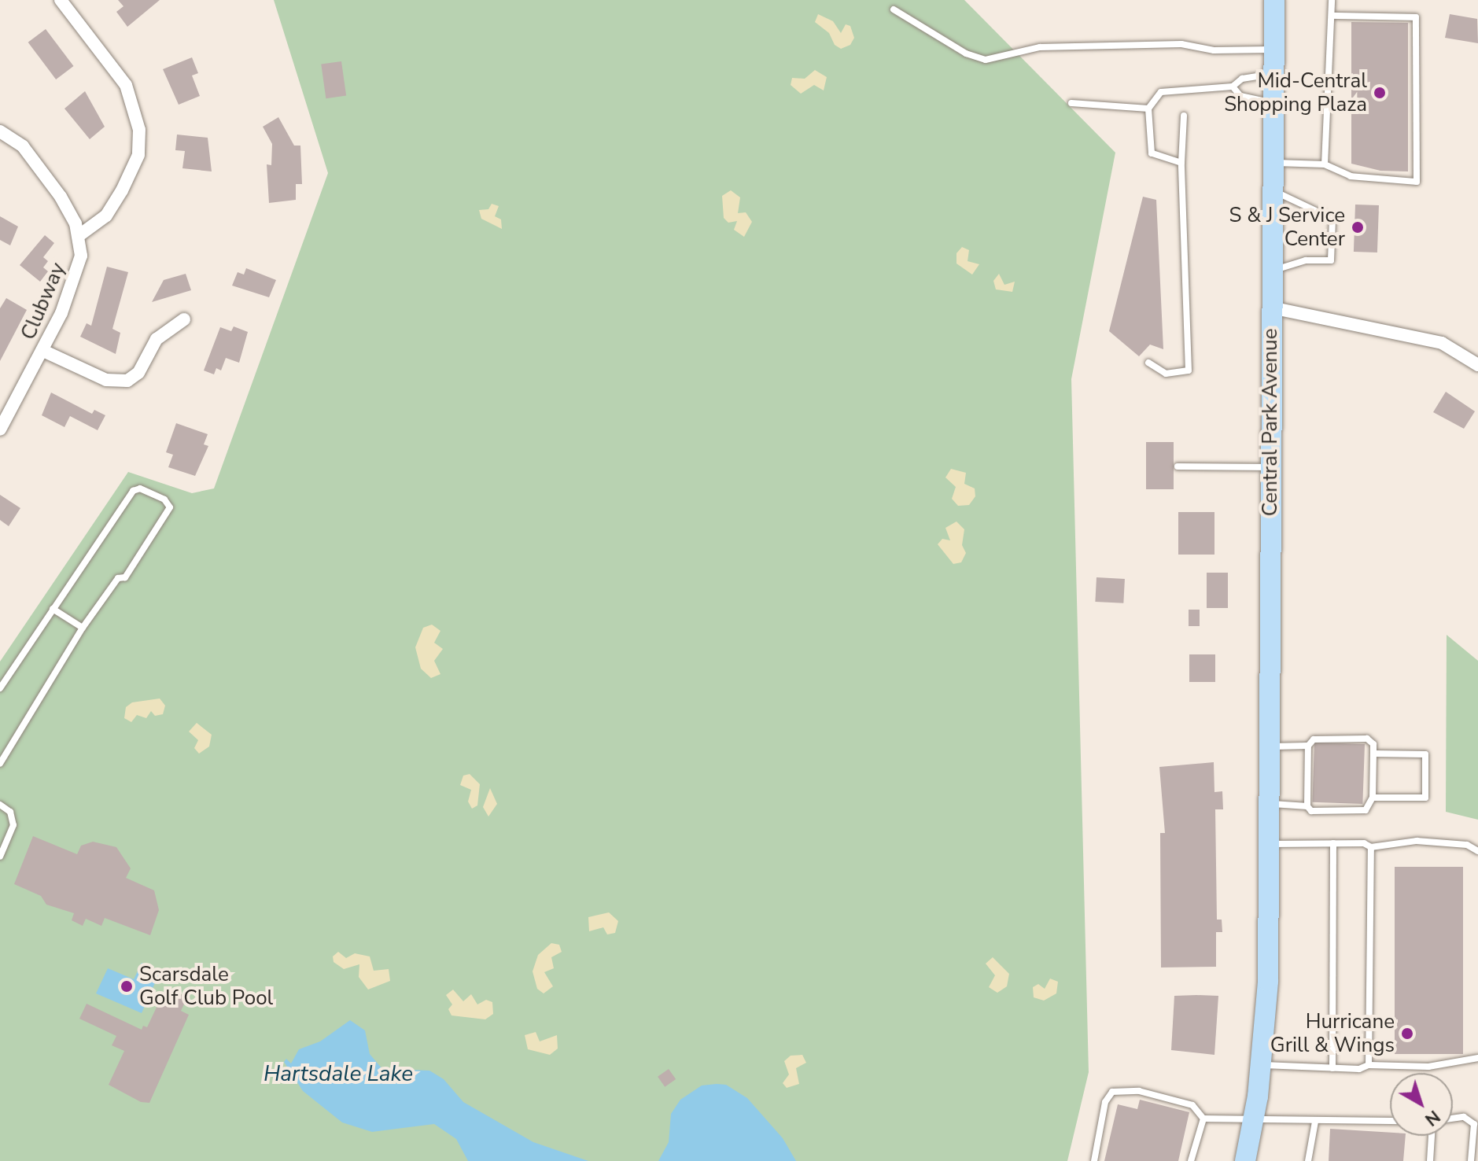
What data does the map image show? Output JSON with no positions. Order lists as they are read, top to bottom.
{
  "streets": {
    "main road": ["Central Park Avenue"],
    "street": ["Clubway"]
  },
  "water": ["Hartsdale Lake"],
  "places": [
    "Mid-Central Shopping Plaza",
    "S & J Service Center",
    "Scarsdale Golf Club Pool",
    "Hurricane Grill & Wings"
  ],
  "north": "bottom right"
}
